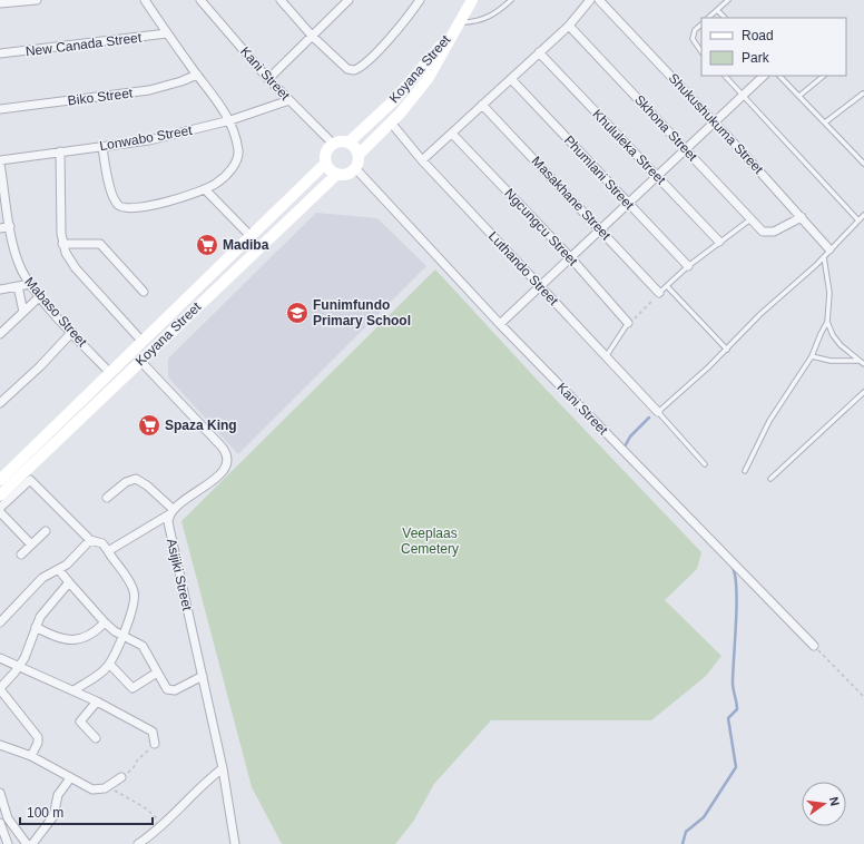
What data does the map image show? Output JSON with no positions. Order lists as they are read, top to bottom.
{
  "streets": {
    "main road": ["Koyana Street"],
    "street": [
      "New Canada Street",
      "Kani Street",
      "Biko Street",
      "Shukushukuma Street",
      "Skhona Street",
      "Lonwabo Street",
      "Khululeka Street",
      "Phumlani Street",
      "Masakhane Street",
      "Ngcungcu Street",
      "Luthando Street",
      "Mabaso Street",
      "Asijiki Street"
    ]
  },
  "crossings": [
    ["Koyana Street", "Kani Street"],
    ["Koyana Street", "Luthando Street"],
    ["Koyana Street", "Mabaso Street"],
    ["Kani Street", "Lonwabo Street"],
    ["Shukushukuma Street", "Skhona Street"],
    ["Lonwabo Street", "Mabaso Street"]
  ],
  "parks": ["Veeplaas Cemetery"],
  "places": {
    "supermarket": ["Madiba", "Spaza King"],
    "school or university": ["Funimfundo Primary School"]
  },
  "legend": ["Road", "Park"],
  "scale_bar": "100 m",
  "north": "right"
}
